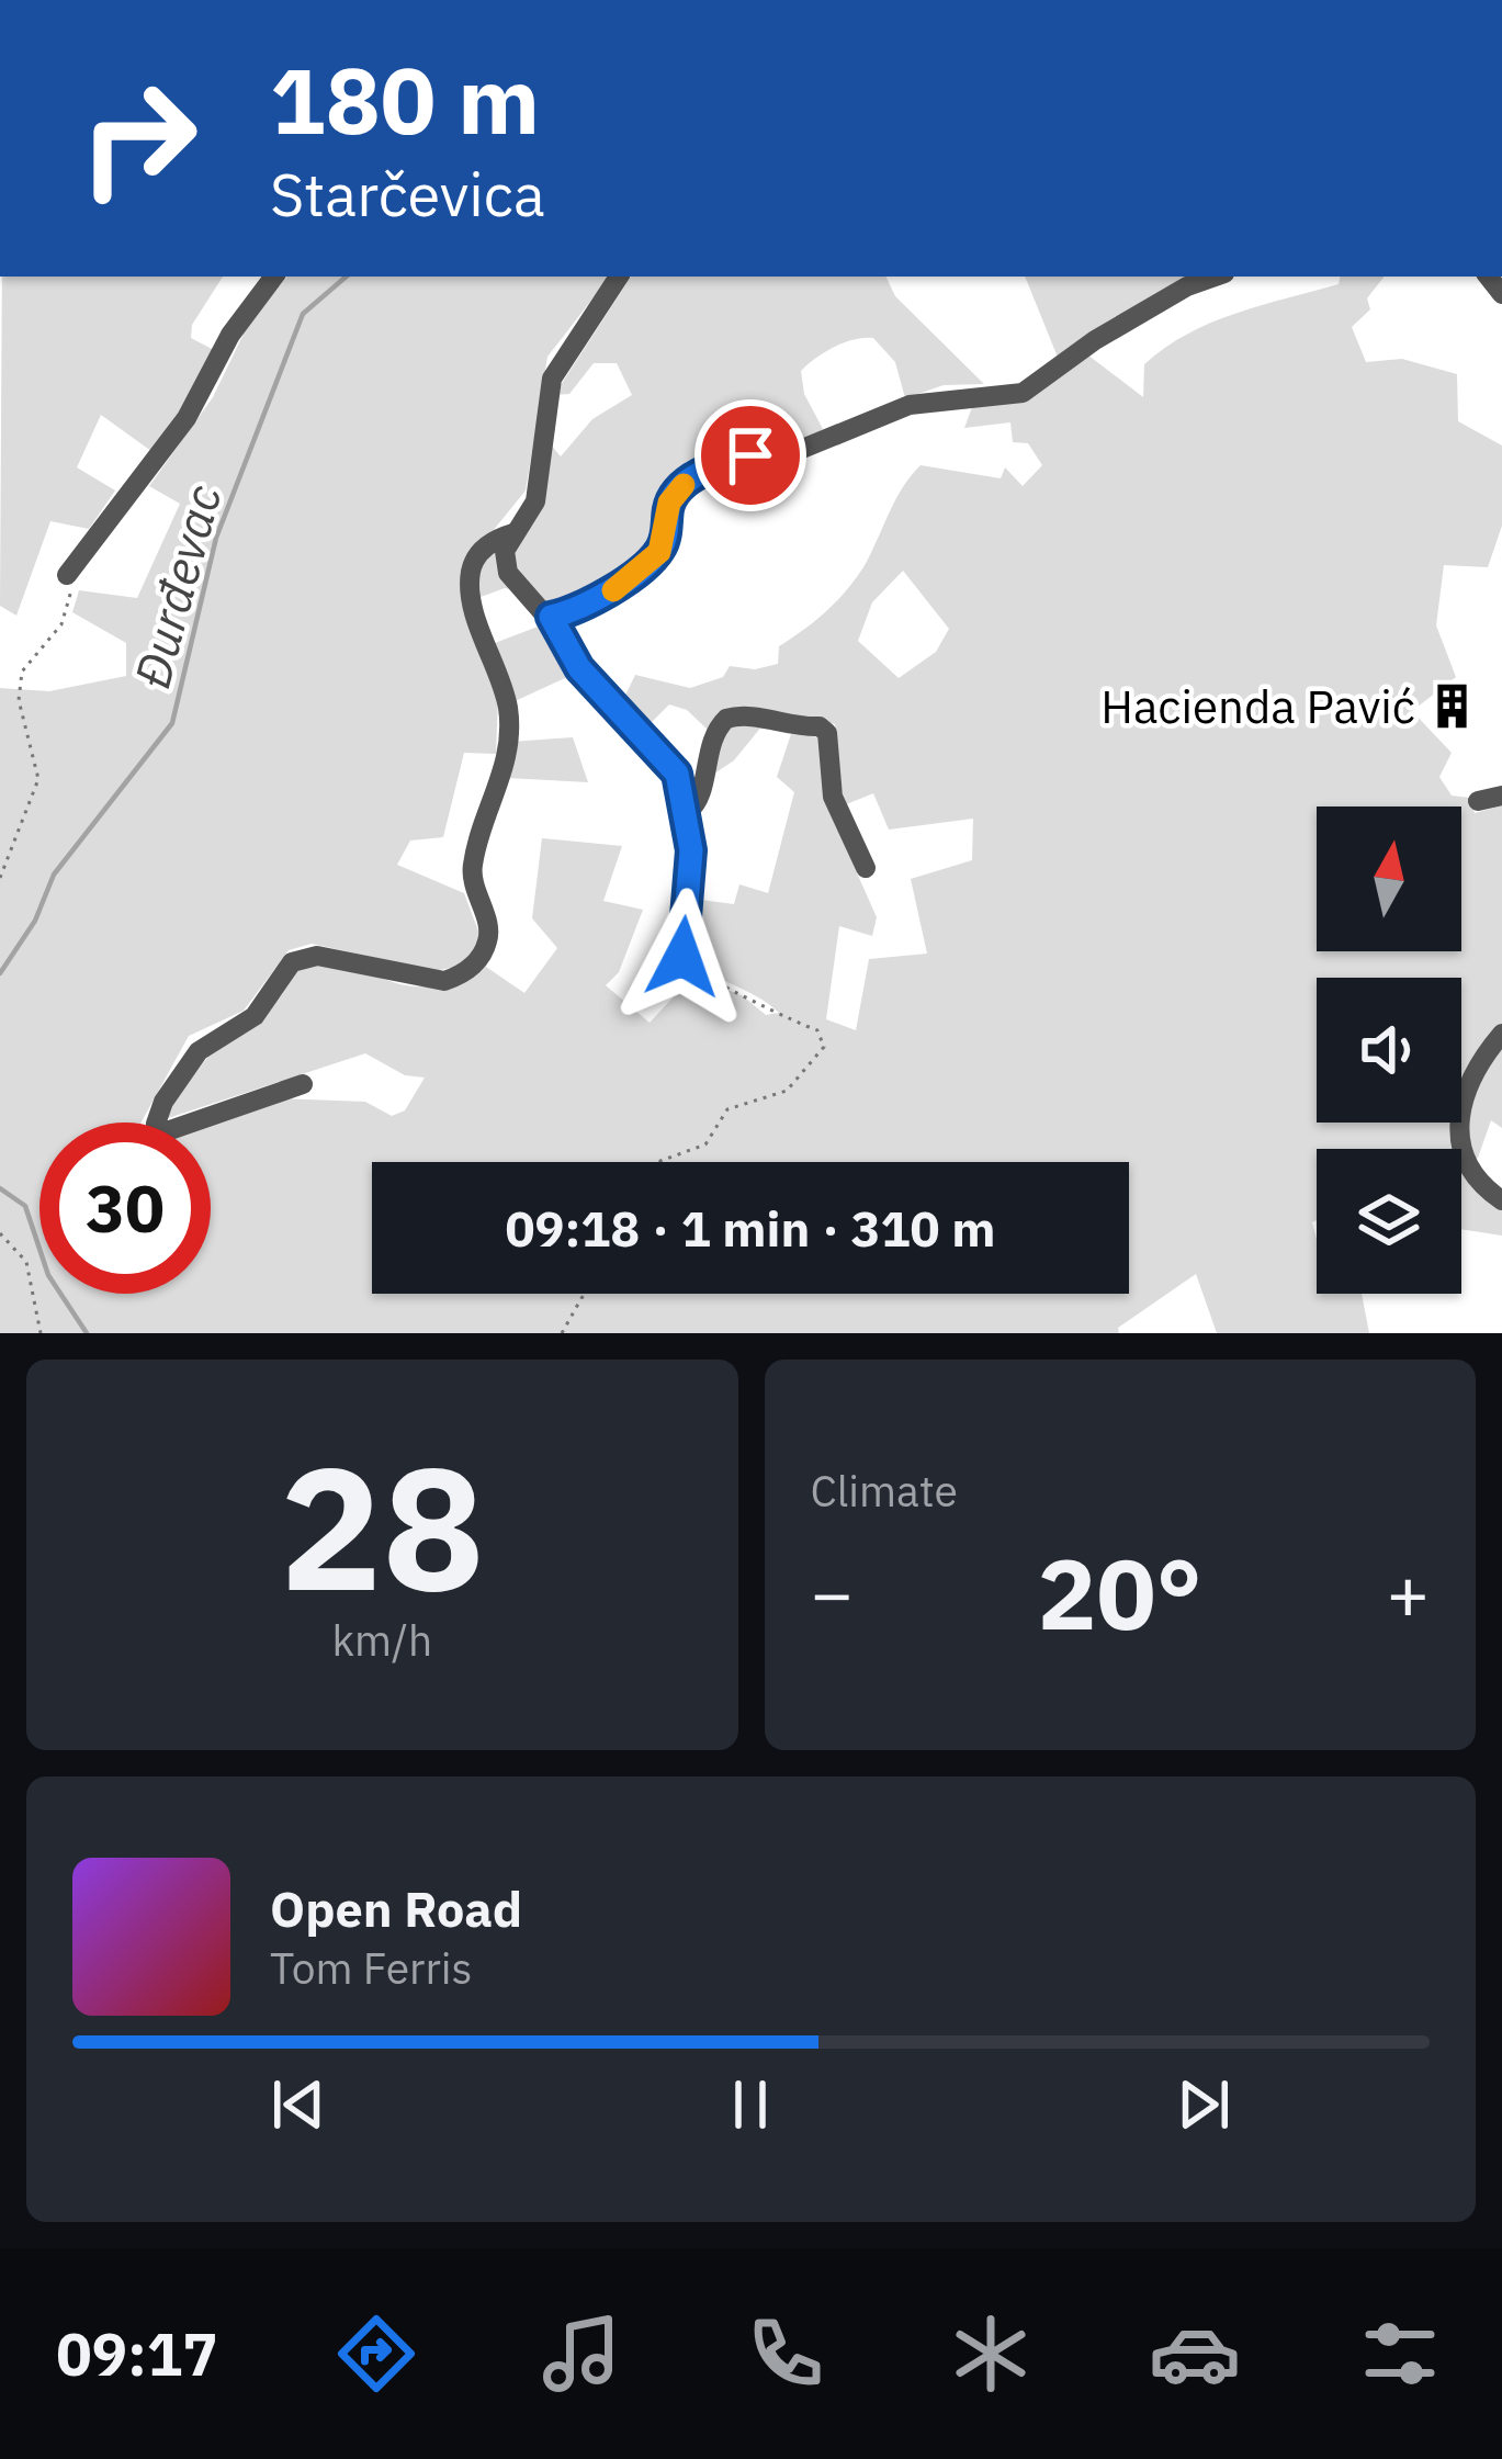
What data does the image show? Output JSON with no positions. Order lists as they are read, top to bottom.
{
  "water": ["Đurđevac"],
  "places": {
    "building": ["Hacienda Pavić"]
  },
  "north": "top",
  "page": {
    "turn": ["180 m", "Starčevica"],
    "limit": "30",
    "trip": "09:18 · 1 min · 310 m",
    "tile": [
      ["28", "km/h"],
      "Climate"
    ],
    "heat": ["−", "20°", "+"],
    "song": ["Open Road", "Tom Ferris"],
    "tabs": "09:17"
  }
}
